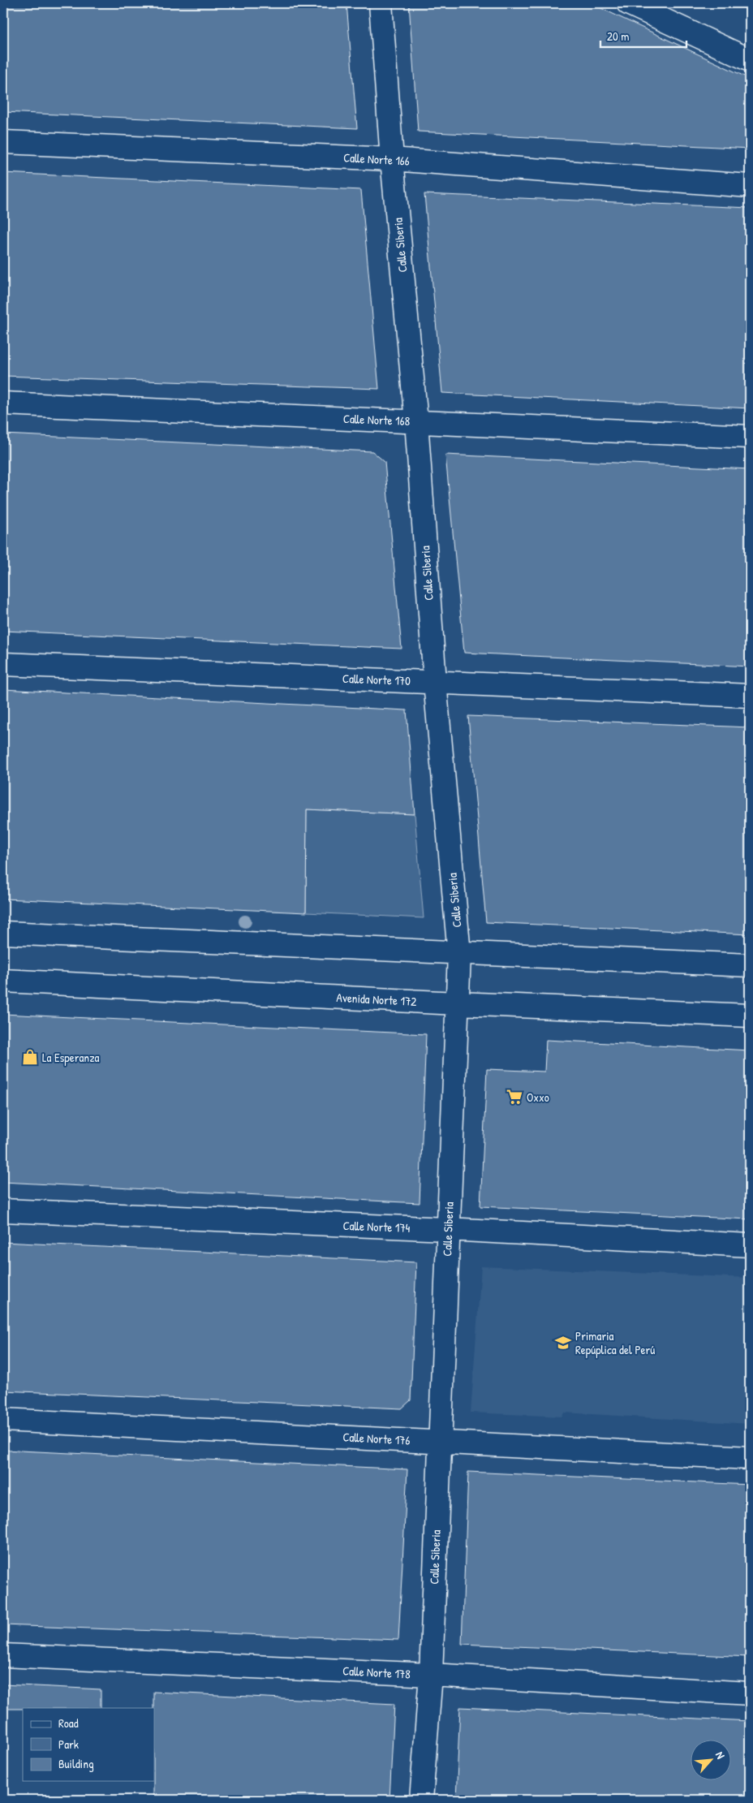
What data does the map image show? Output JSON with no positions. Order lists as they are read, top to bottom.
{
  "streets": {
    "street": [
      "Calle Norte 166",
      "Calle Siberia",
      "Calle Norte 168",
      "Calle Norte 170",
      "Avenida Norte 172",
      "Calle Norte 174",
      "Calle Norte 176",
      "Calle Norte 178"
    ]
  },
  "crossings": [
    ["Calle Norte 166", "Calle Siberia"],
    ["Calle Siberia", "Calle Norte 168"],
    ["Calle Siberia", "Calle Norte 170"],
    ["Calle Siberia", "Avenida Norte 172"],
    ["Calle Siberia", "Calle Norte 174"],
    ["Calle Siberia", "Calle Norte 176"],
    ["Calle Siberia", "Calle Norte 178"]
  ],
  "places": {
    "shop": ["La Esperanza"],
    "supermarket": ["Oxxo"],
    "school or university": ["Primaria Repúplica del Perú"]
  },
  "legend": ["Road", "Park", "Building"],
  "scale_bar": "20 m",
  "north": "top right"
}
